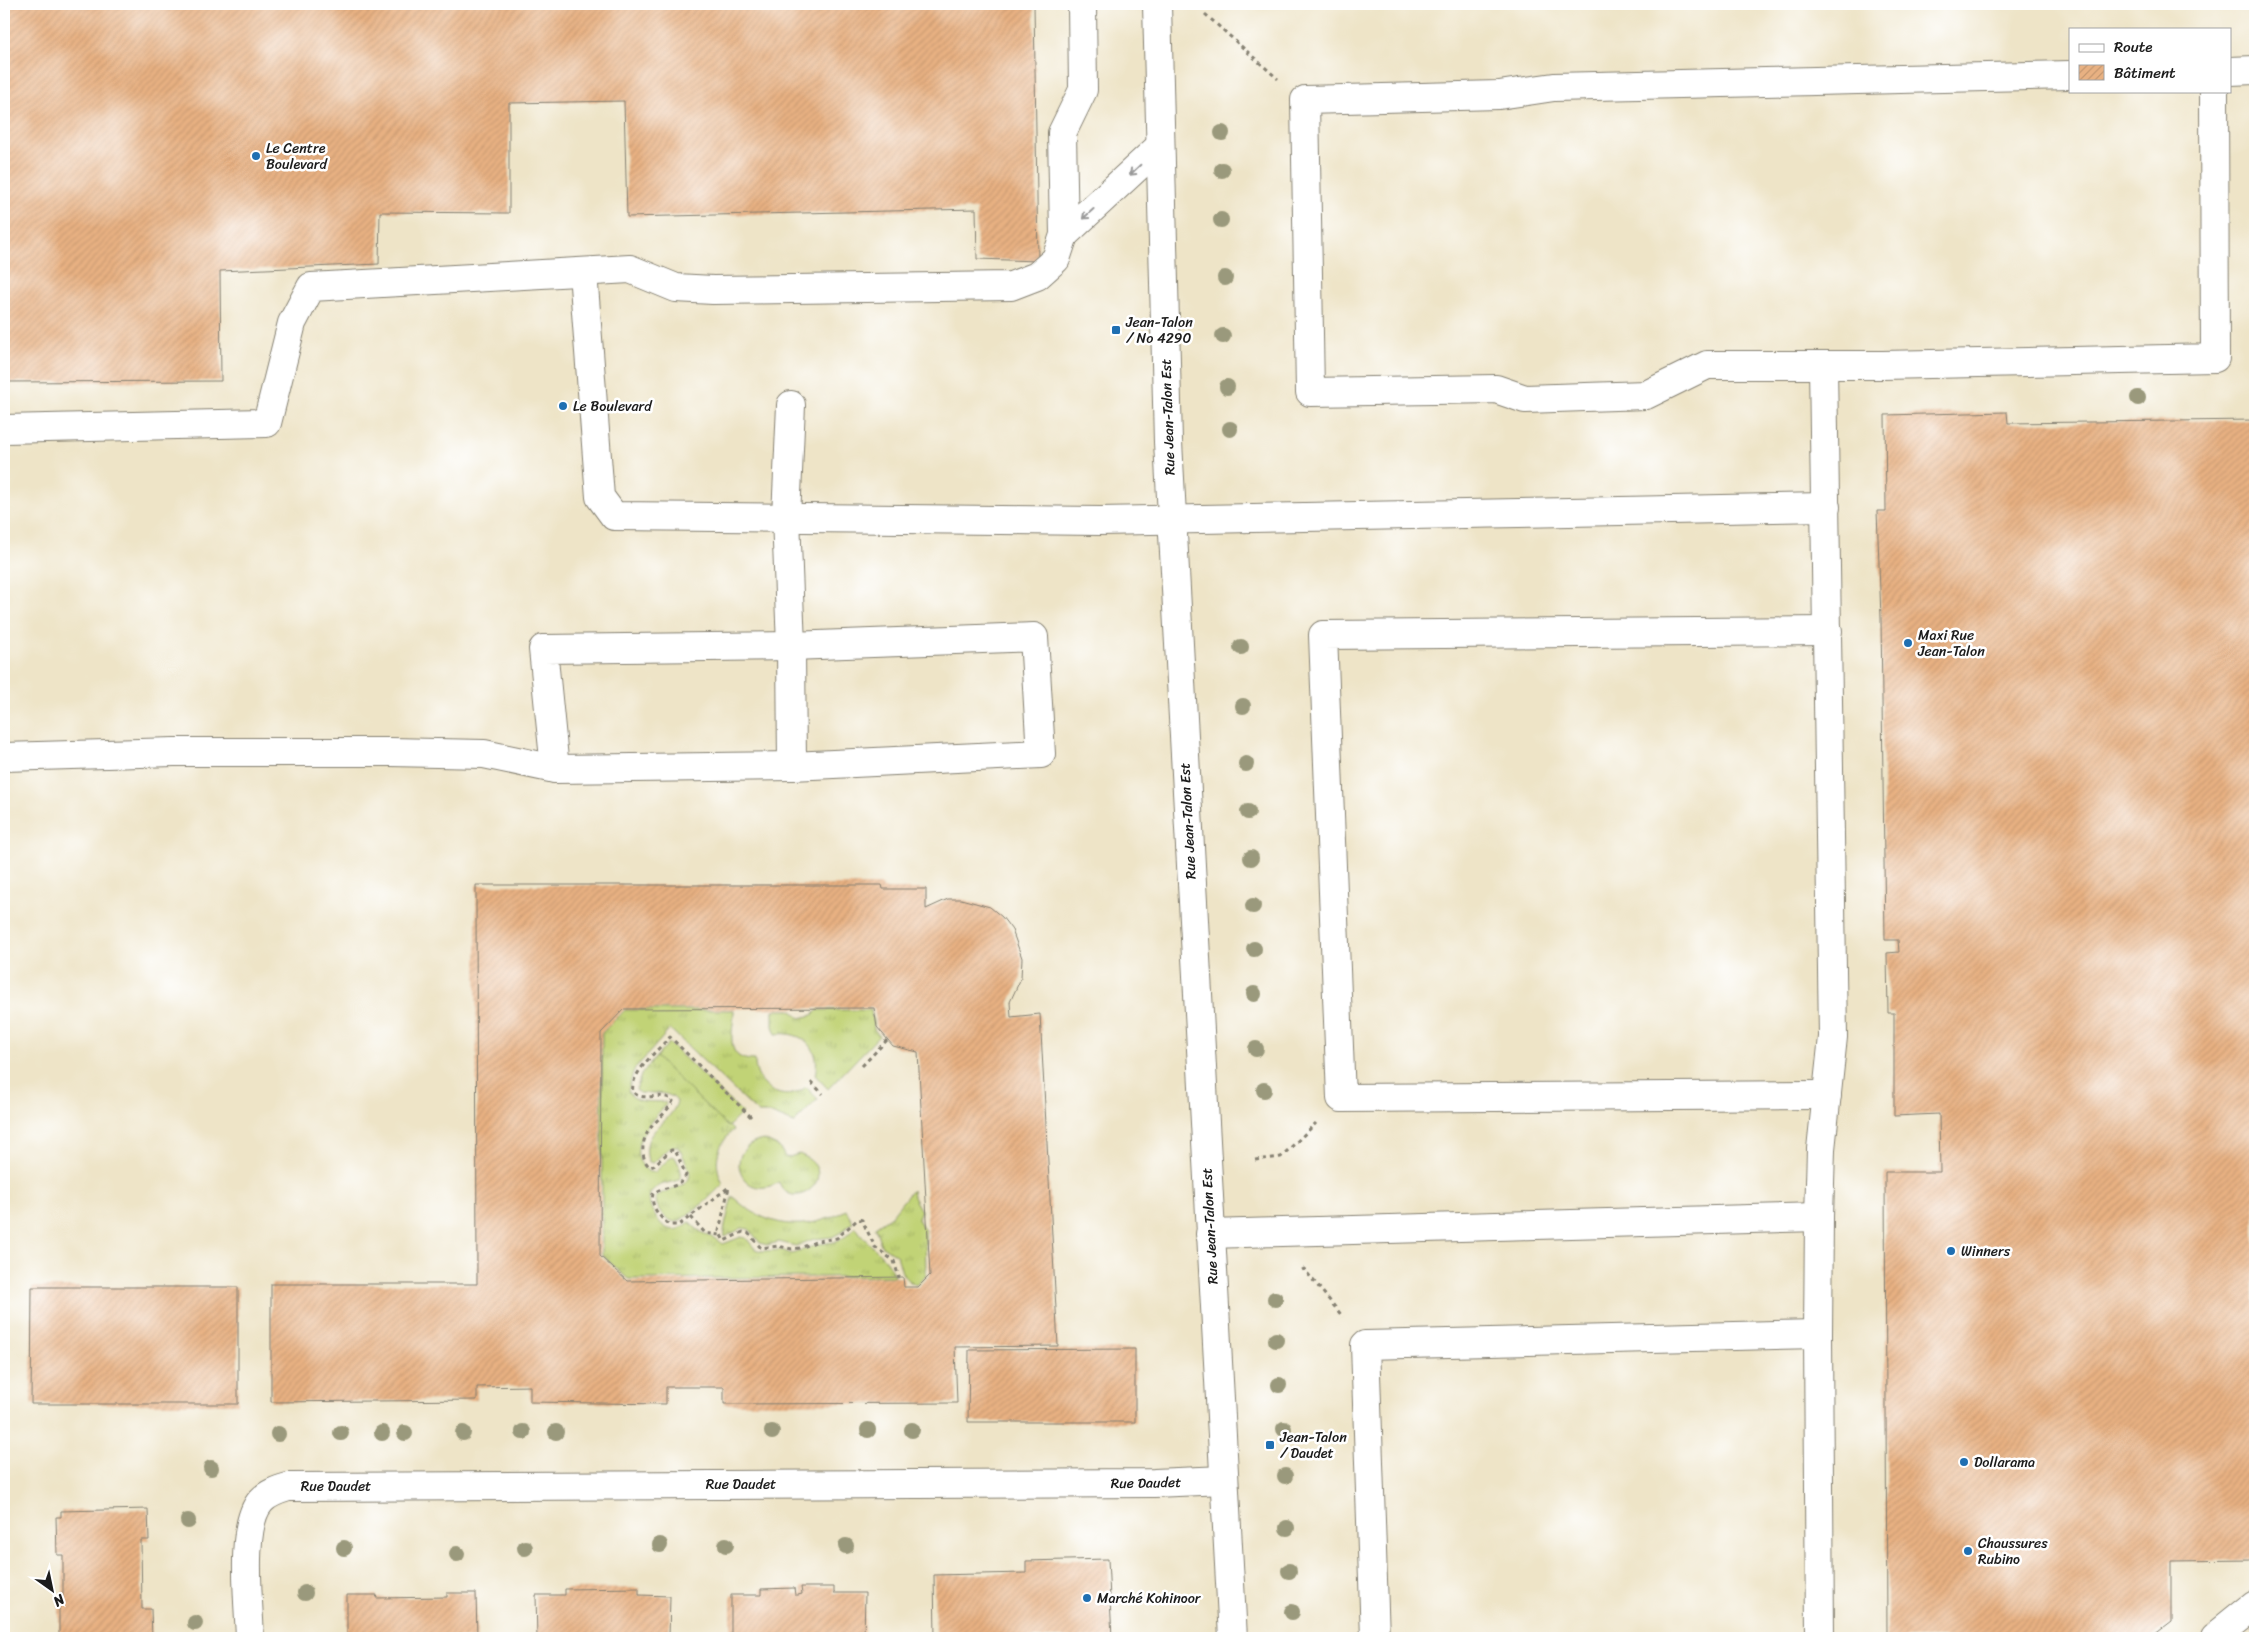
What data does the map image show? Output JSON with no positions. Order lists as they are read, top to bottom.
{
  "streets": {
    "main road": ["Rue Jean-Talon Est", "Rue Daudet"]
  },
  "crossings": [
    ["Rue Jean-Talon Est", "Rue Daudet"]
  ],
  "places": {
    "other": [
      "Le Centre Boulevard",
      "Le Boulevard",
      "Maxi Rue Jean-Talon",
      "Winners",
      "Dollarama",
      "Chaussures Rubino",
      "Marché Kohinoor"
    ],
    "transit": ["Jean-Talon / No 4290", "Jean-Talon / Daudet"]
  },
  "legend": ["Route", "Bâtiment"],
  "north": "bottom right"
}
